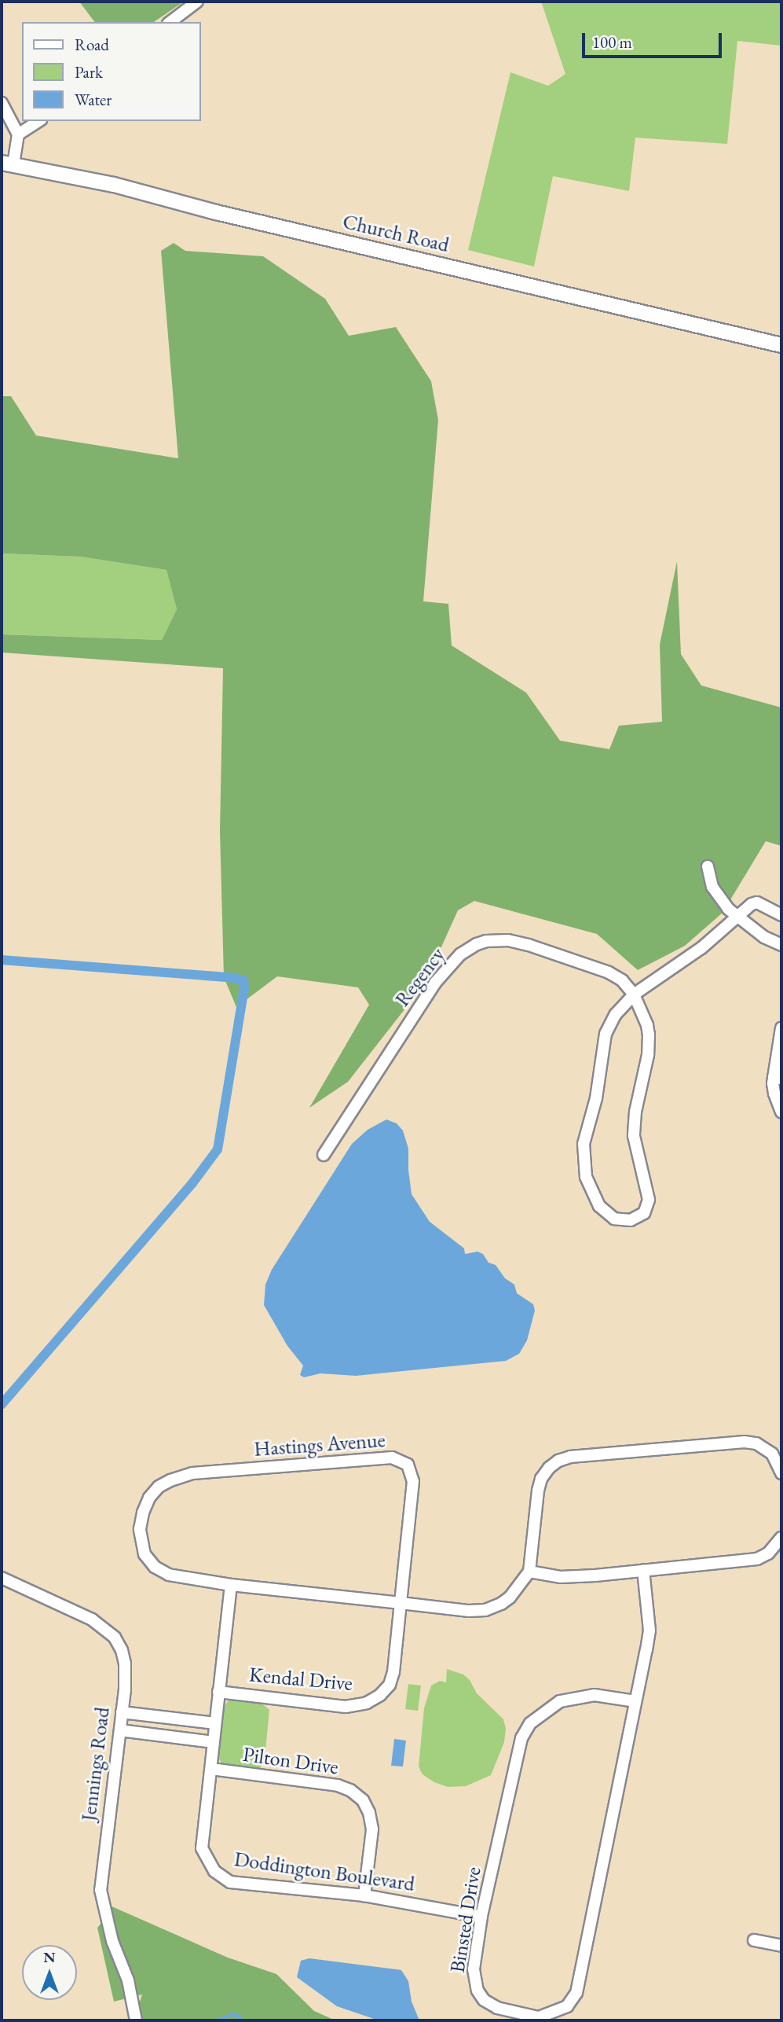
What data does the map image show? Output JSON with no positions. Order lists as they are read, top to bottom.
{
  "streets": {
    "main road": ["Church Road"],
    "street": [
      "Regency",
      "Hastings Avenue",
      "Kendal Drive",
      "Pilton Drive",
      "Jennings Road",
      "Doddington Boulevard",
      "Binsted Drive"
    ]
  },
  "crossings": [
    ["Hastings Avenue", "Kendal Drive"],
    ["Hastings Avenue", "Doddington Boulevard"],
    ["Kendal Drive", "Doddington Boulevard"],
    ["Pilton Drive", "Doddington Boulevard"],
    ["Doddington Boulevard", "Binsted Drive"]
  ],
  "legend": ["Road", "Park", "Water"],
  "scale_bar": "100 m",
  "north": "top"
}
